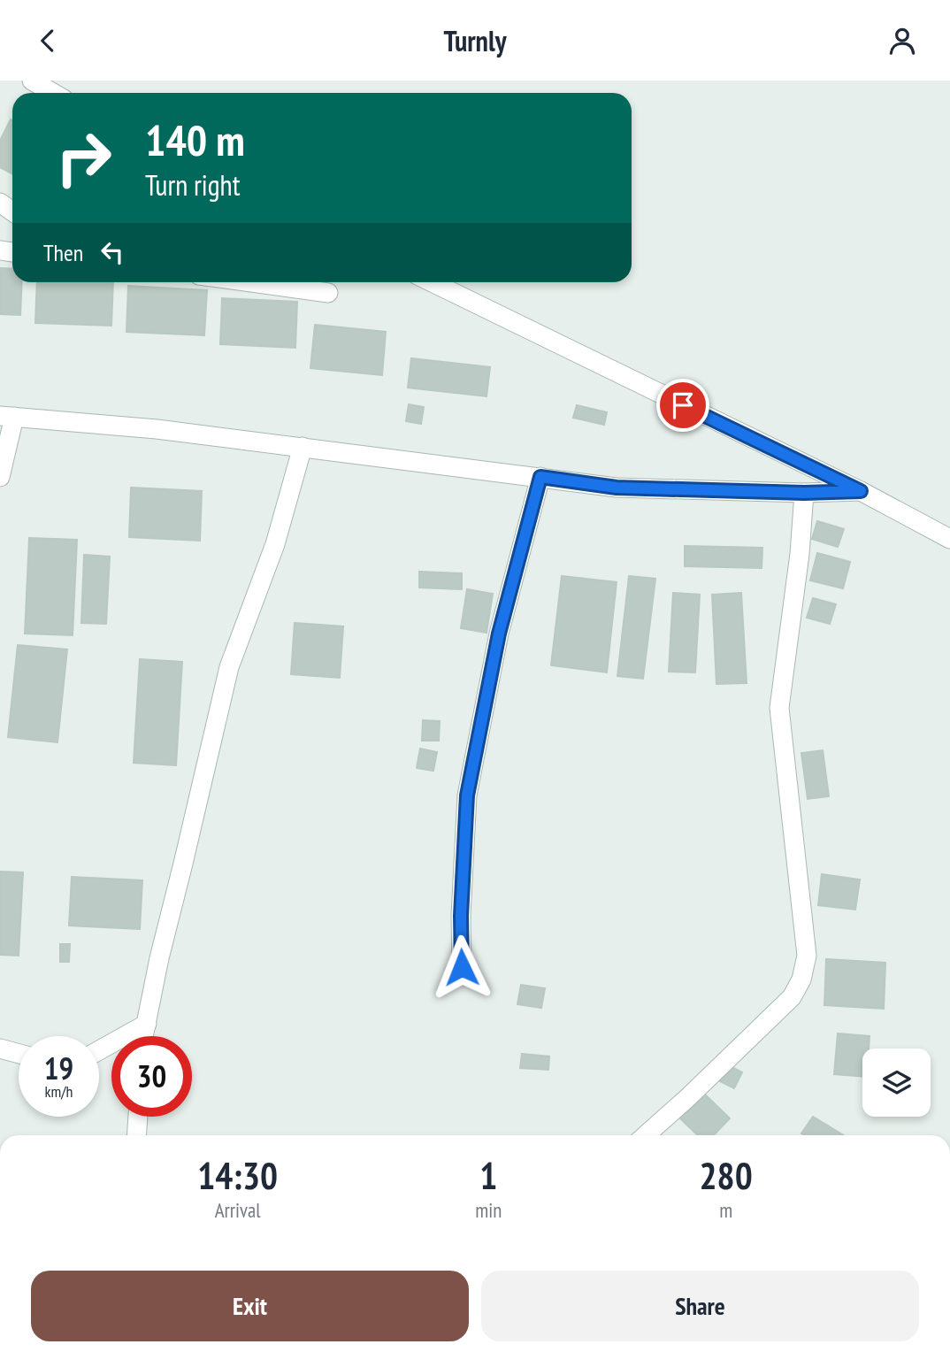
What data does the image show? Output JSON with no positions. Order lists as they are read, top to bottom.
{
  "page": {
    "header": "Turnly",
    "turn": ["140 m", "Turn right"],
    "then": "Then",
    "speed": "19 km/h",
    "limit": "30",
    "eta": [
      "14:30",
      "Arrival",
      "1",
      "min",
      "280",
      "m"
    ],
    "buttons": ["Exit", "Share"]
  }
}
